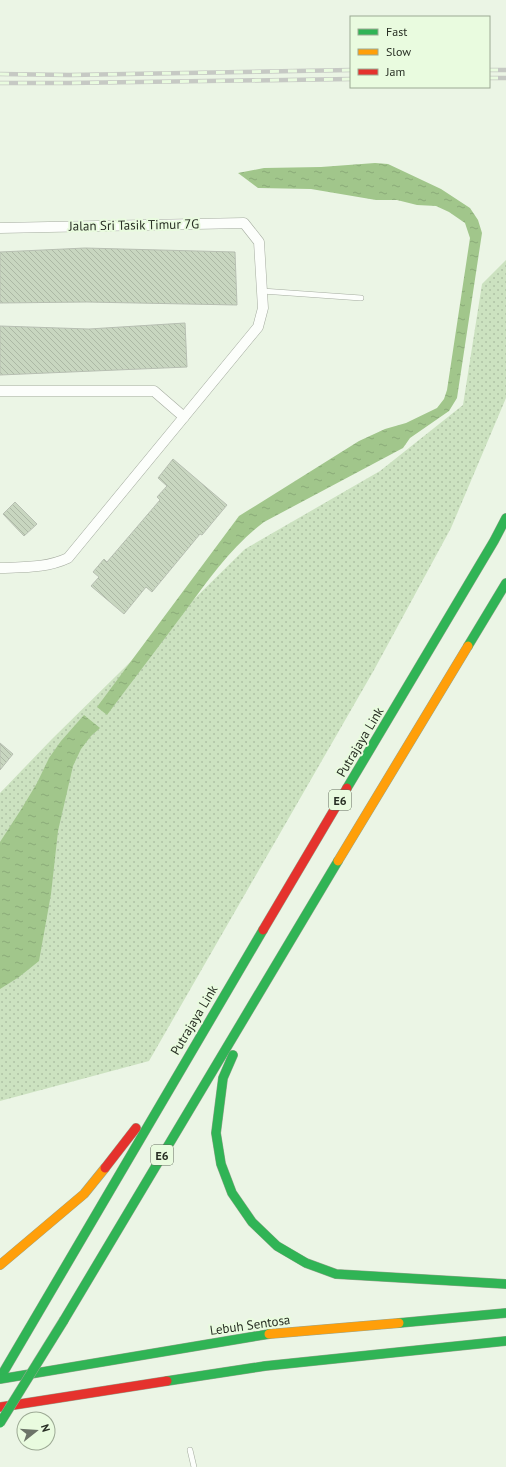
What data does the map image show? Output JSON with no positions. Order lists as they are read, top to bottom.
{
  "streets": {
    "main road": ["Putrajaya Link", "E6", "Lebuh Sentosa"],
    "street": ["Jalan Sri Tasik Timur 7G"]
  },
  "crossings": [
    ["Putrajaya Link", "E6"],
    ["E6", "Lebuh Sentosa"]
  ],
  "legend": ["Fast", "Slow", "Jam"],
  "north": "right"
}
